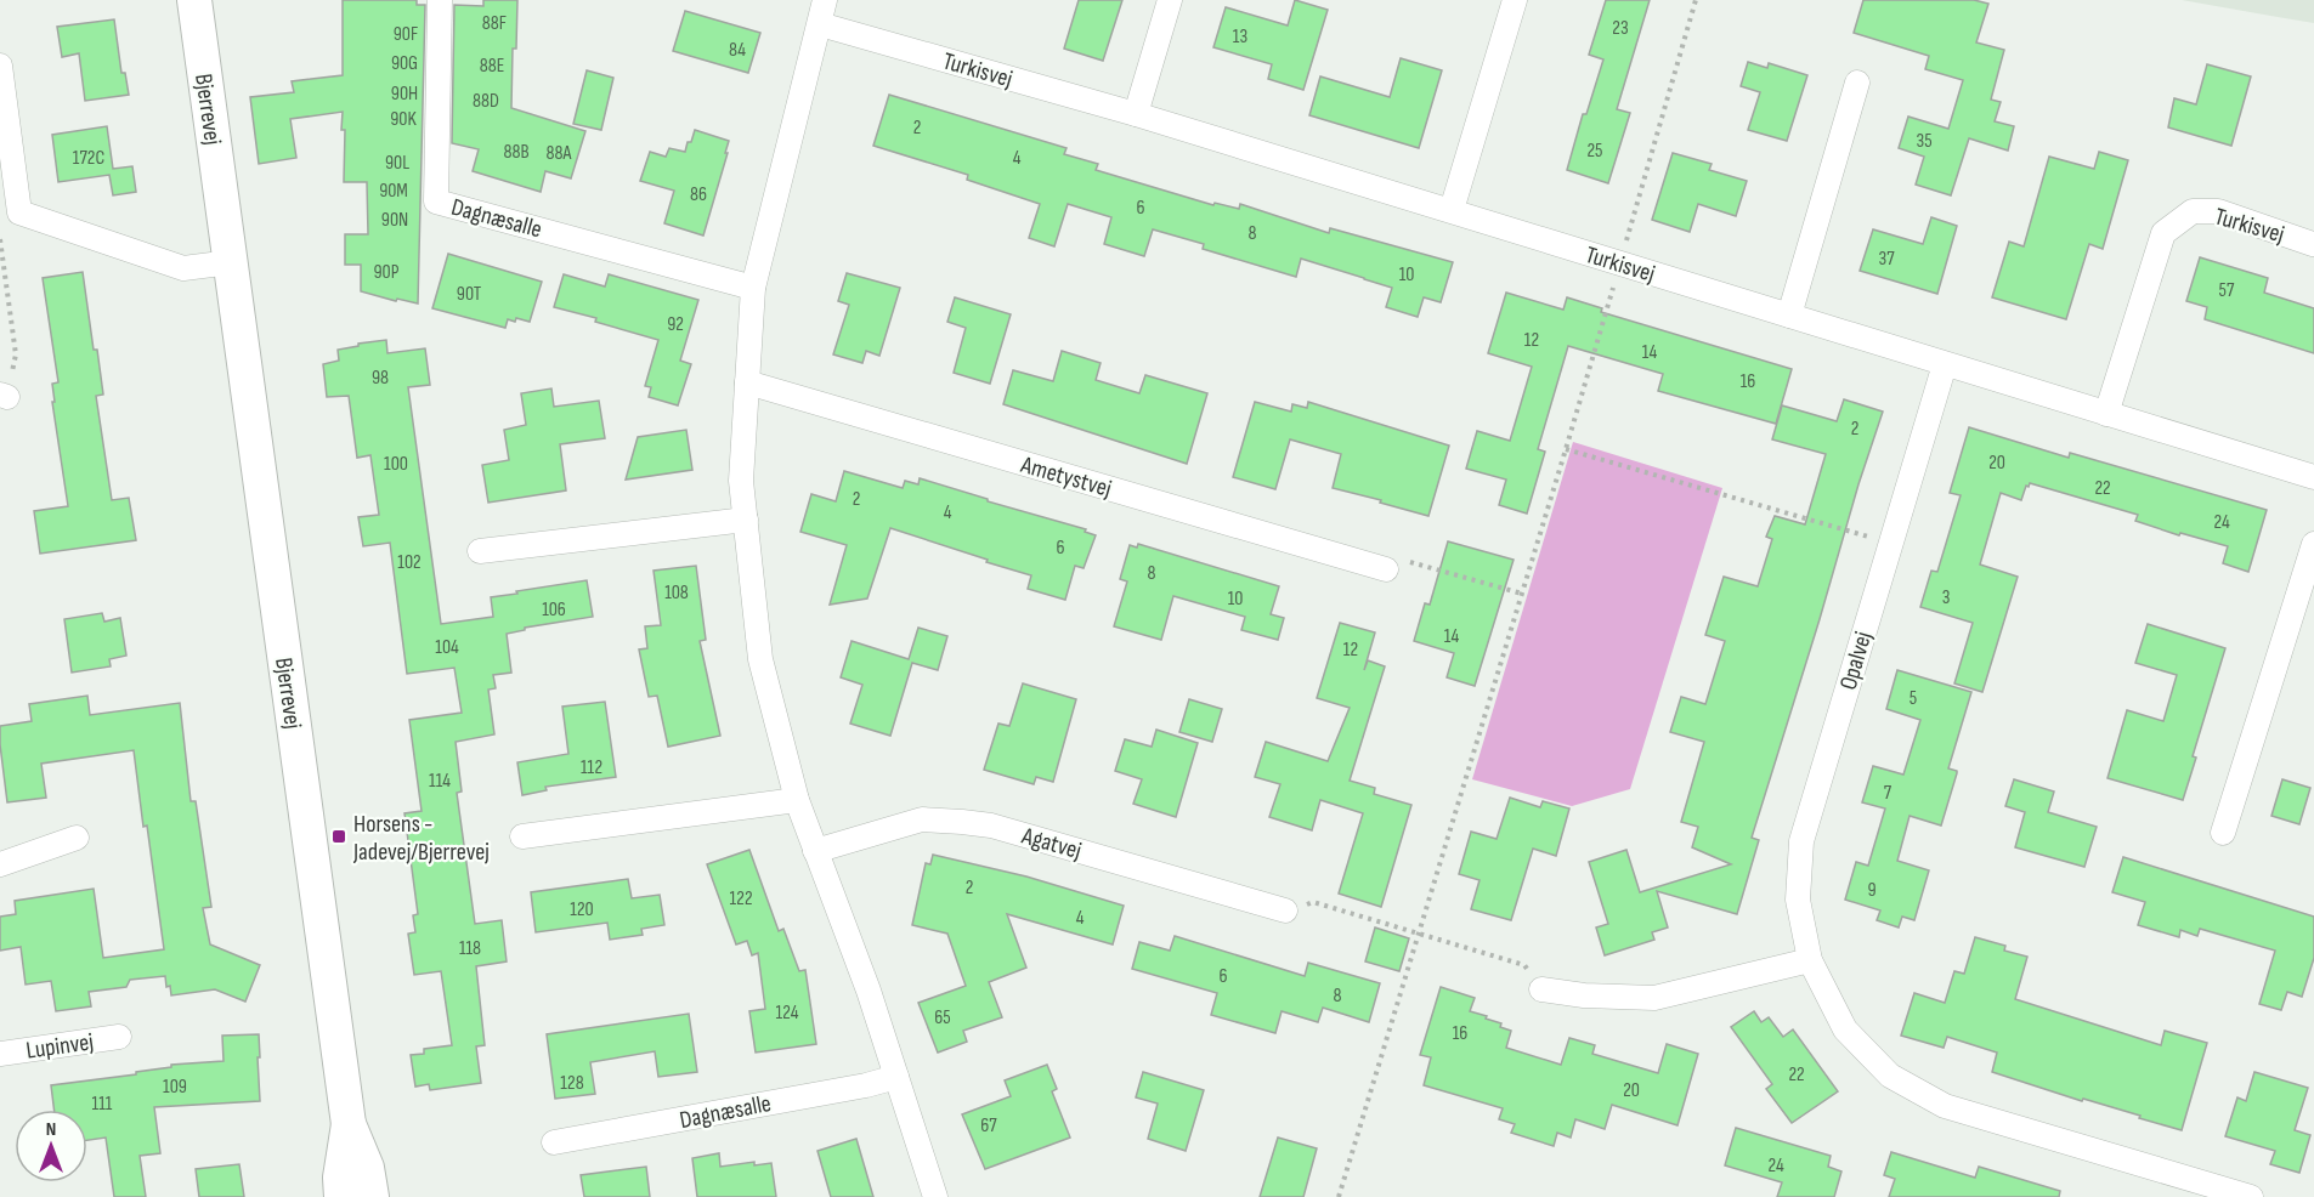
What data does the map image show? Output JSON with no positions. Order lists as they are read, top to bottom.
{
  "streets": {
    "street": [
      "Turkisvej",
      "Bjerrevej",
      "Dagnæsalle",
      "Ametystvej",
      "Opalvej",
      "Agatvej",
      "Lupinvej"
    ]
  },
  "crossings": [
    ["Turkisvej", "Opalvej"]
  ],
  "places": {
    "transit": ["Horsens - Jadevej/Bjerrevej"]
  },
  "house_numbers": [
    "88F",
    "23",
    "90F",
    "13",
    "84",
    "90G",
    "88E",
    "90H",
    "88D",
    "90K",
    "2",
    "35",
    "25",
    "88B",
    "88A",
    "172C",
    "4",
    "90L",
    "90M",
    "86",
    "6",
    "90N",
    "8",
    "37",
    "90P",
    "10",
    "57",
    "90T",
    "92",
    "12",
    "14",
    "98",
    "16",
    "2",
    "20",
    "100",
    "22",
    "2",
    "4",
    "24",
    "6",
    "102",
    "8",
    "108",
    "3",
    "10",
    "106",
    "14",
    "104",
    "12",
    "5",
    "112",
    "114",
    "7",
    "2",
    "9",
    "122",
    "120",
    "4",
    "118",
    "6",
    "8",
    "124",
    "65",
    "16",
    "22",
    "128",
    "109",
    "20",
    "111",
    "67",
    "24"
  ],
  "north": "top"
}
